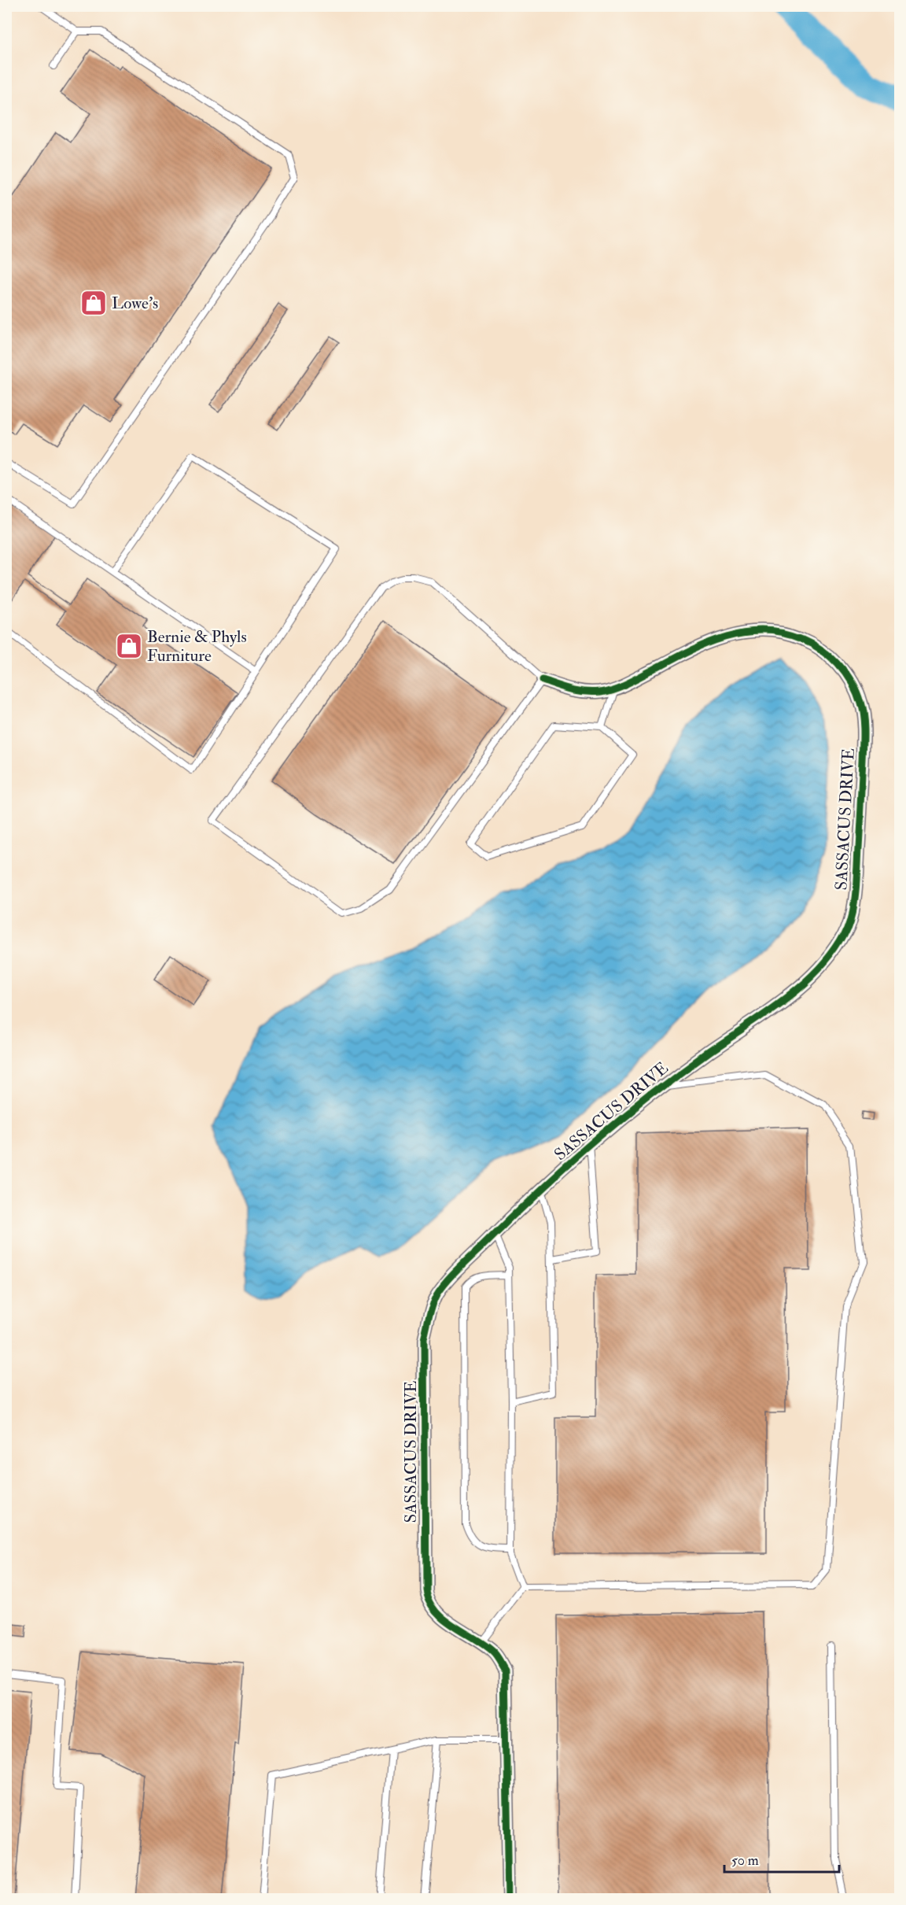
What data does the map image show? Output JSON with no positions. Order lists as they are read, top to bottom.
{
  "streets": {
    "street": ["SASSACUS DRIVE"]
  },
  "places": {
    "shop": ["Lowe's", "Bernie & Phyls Furniture"]
  },
  "scale_bar": "50 m"
}
